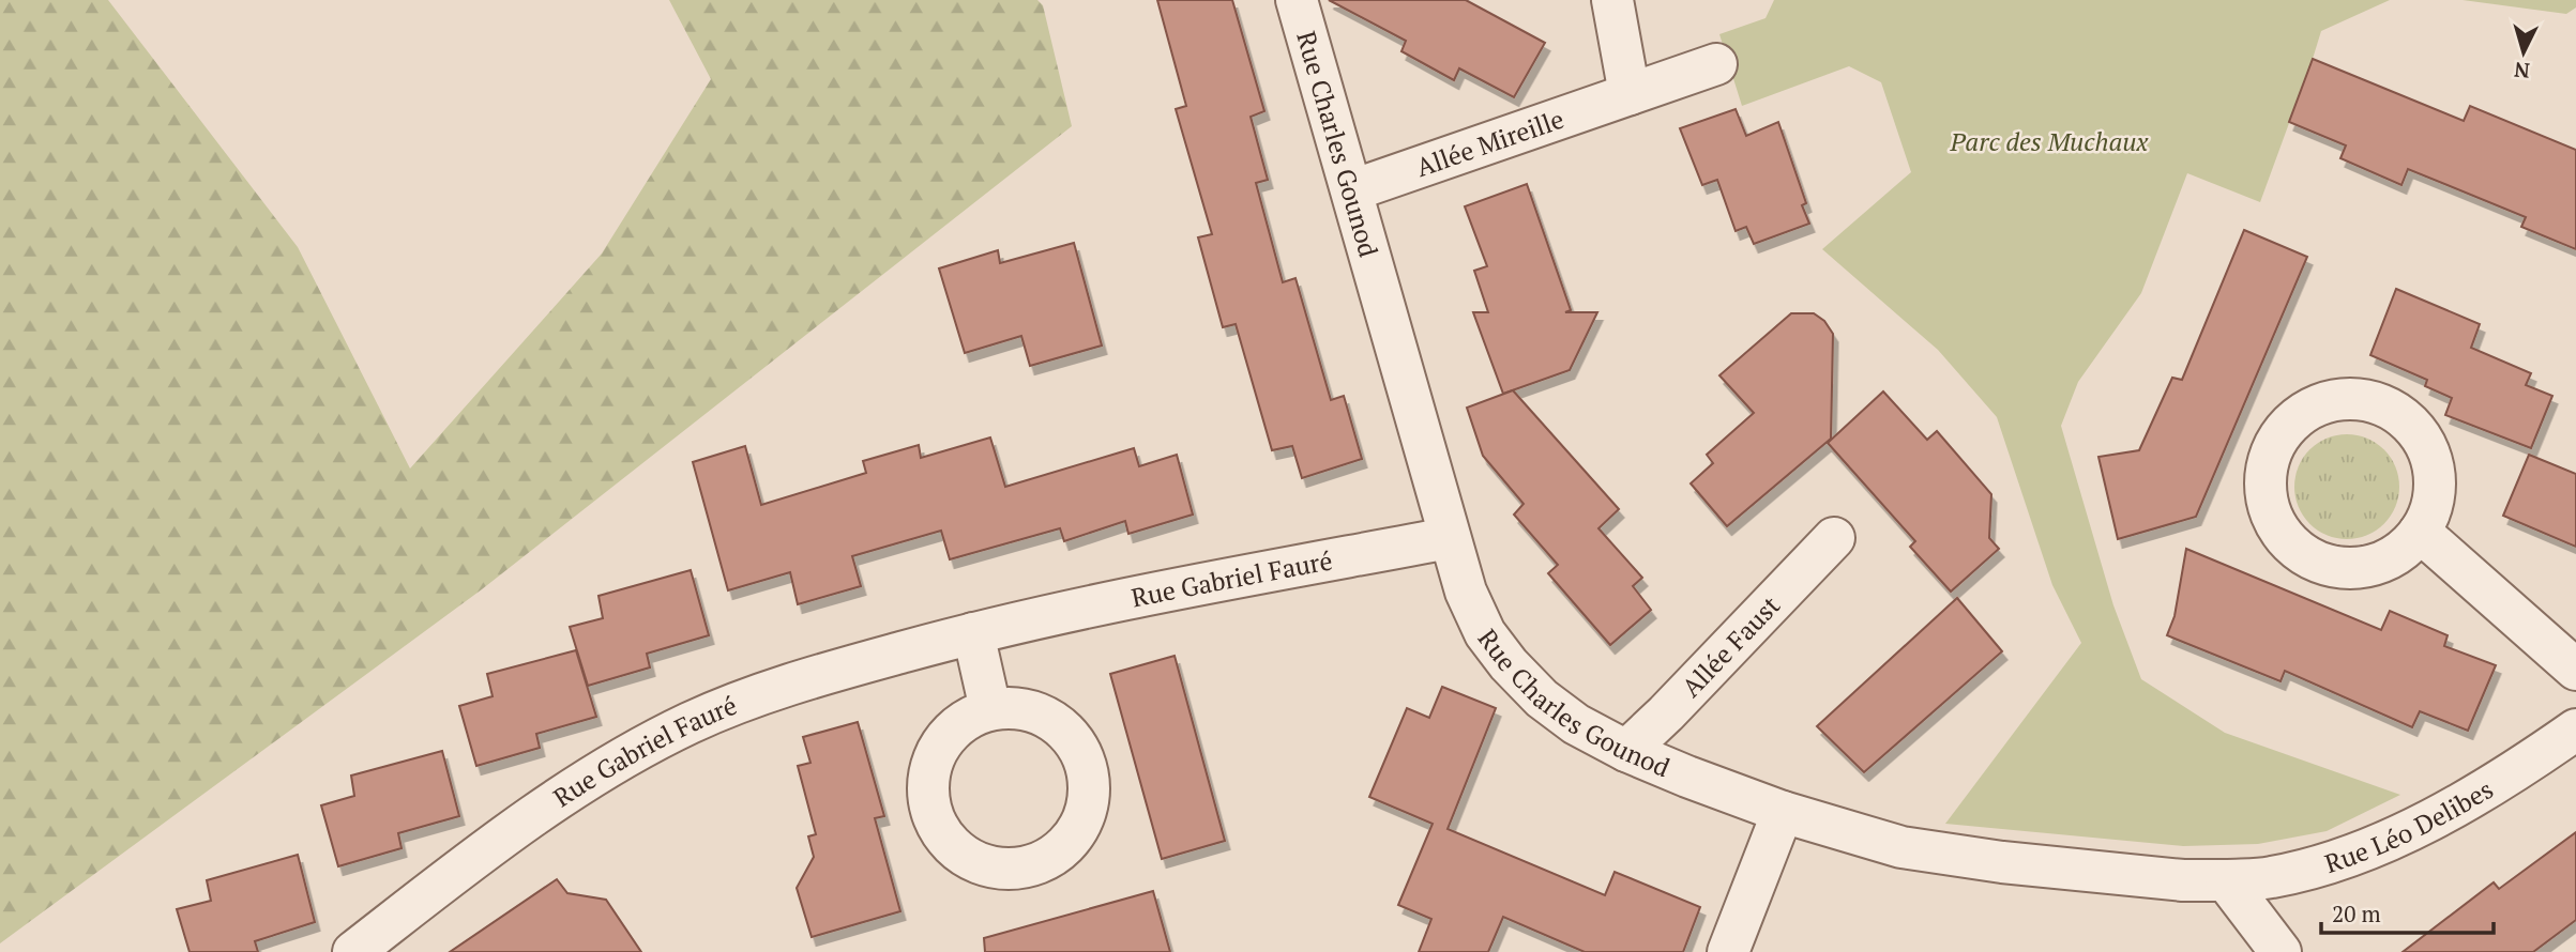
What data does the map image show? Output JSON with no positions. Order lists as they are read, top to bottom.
{
  "streets": {
    "street": [
      "Allée Mireille",
      "Rue Charles Gounod",
      "Rue Gabriel Fauré",
      "Allée Faust",
      "Rue Léo Delibes"
    ]
  },
  "crossings": [
    ["Allée Mireille", "Rue Charles Gounod"],
    ["Rue Charles Gounod", "Rue Gabriel Fauré"],
    ["Rue Charles Gounod", "Allée Faust"],
    ["Rue Charles Gounod", "Rue Léo Delibes"]
  ],
  "parks": ["Parc des Muchaux"],
  "scale_bar": "20 m",
  "north": "bottom"
}
